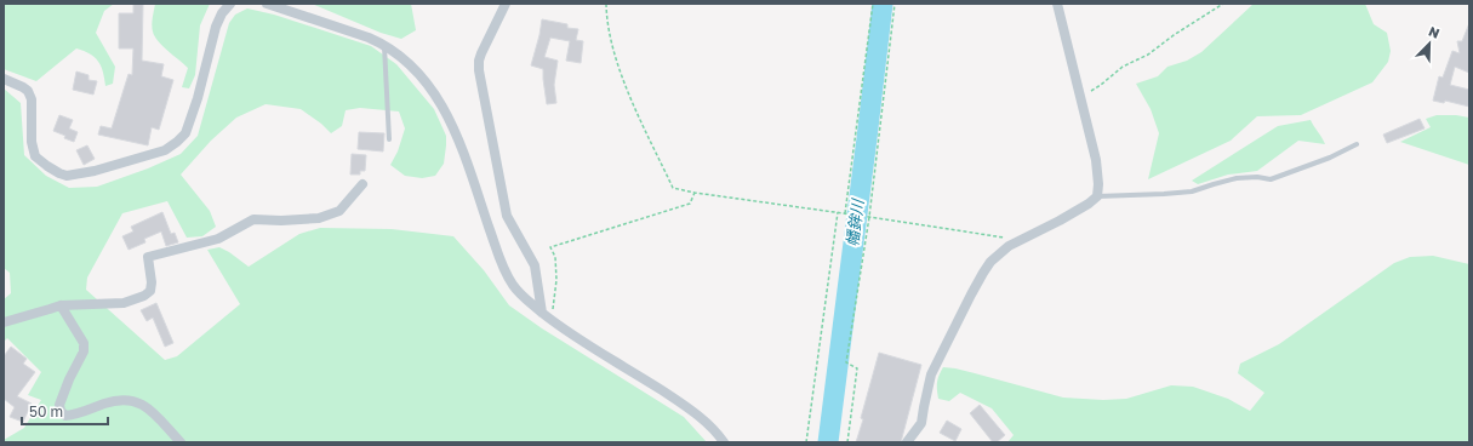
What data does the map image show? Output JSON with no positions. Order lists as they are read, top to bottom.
{
  "water": ["幡鉾川"],
  "scale_bar": "50 m",
  "north": "top right"
}
